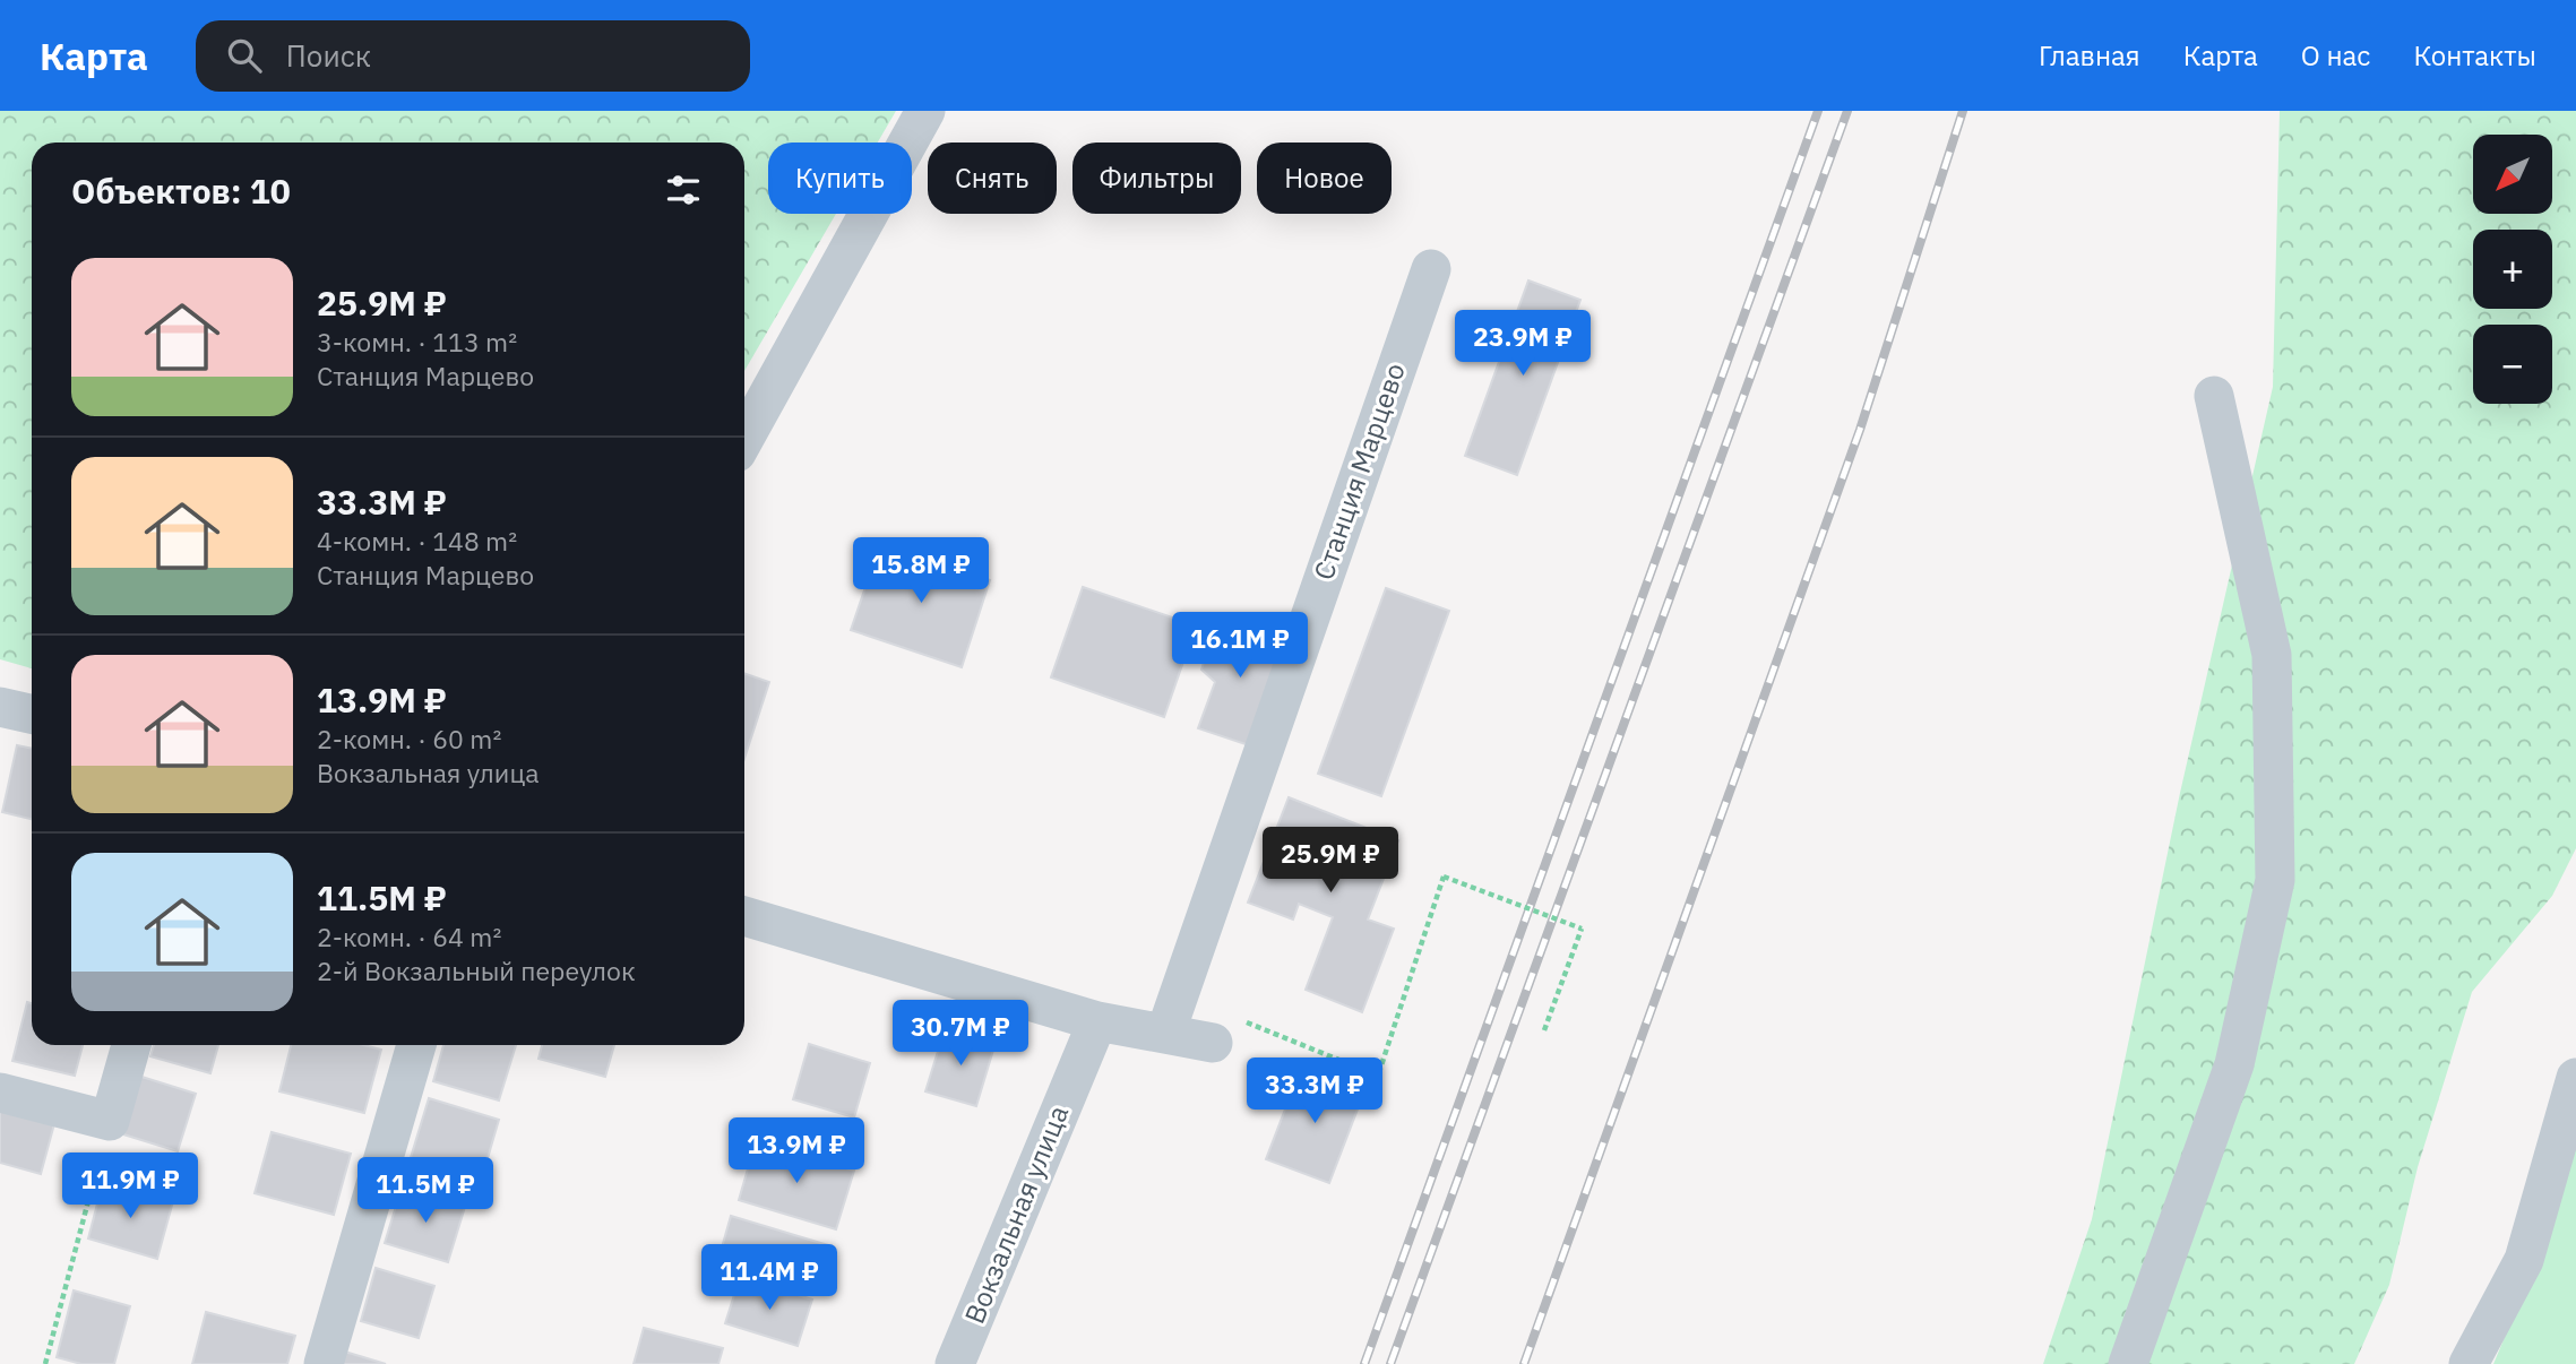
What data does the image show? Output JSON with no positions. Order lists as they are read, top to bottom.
{
  "streets": {
    "street": ["Станция Марцево", "Вокзальная улица"]
  },
  "north": "bottom left",
  "page": {
    "header": "Карта",
    "search": "Поиск",
    "nav": [
      "Главная",
      "Карта",
      "О нас",
      "Контакты"
    ],
    "map_buttons": ["+", "−"],
    "chip": [
      "Купить",
      "Снять",
      "Фильтры",
      "Новое"
    ],
    "heading": "Объектов: 10",
    "list": [
      {
        "name": "25.9M ₽",
        "note": "3-комн. · 113 m² · Станция Марцево"
      },
      {
        "name": "33.3M ₽",
        "note": "4-комн. · 148 m² · Станция Марцево"
      },
      {
        "name": "13.9M ₽",
        "note": "2-комн. · 60 m² · Вокзальная улица"
      },
      {
        "name": "11.5M ₽",
        "note": "2-комн. · 64 m² · 2-й Вокзальный переулок"
      }
    ],
    "price": [
      "23.9M ₽",
      "15.8M ₽",
      "16.1M ₽",
      "25.9M ₽",
      "30.7M ₽",
      "33.3M ₽",
      "13.9M ₽",
      "11.9M ₽",
      "11.5M ₽",
      "11.4M ₽"
    ]
  }
}
